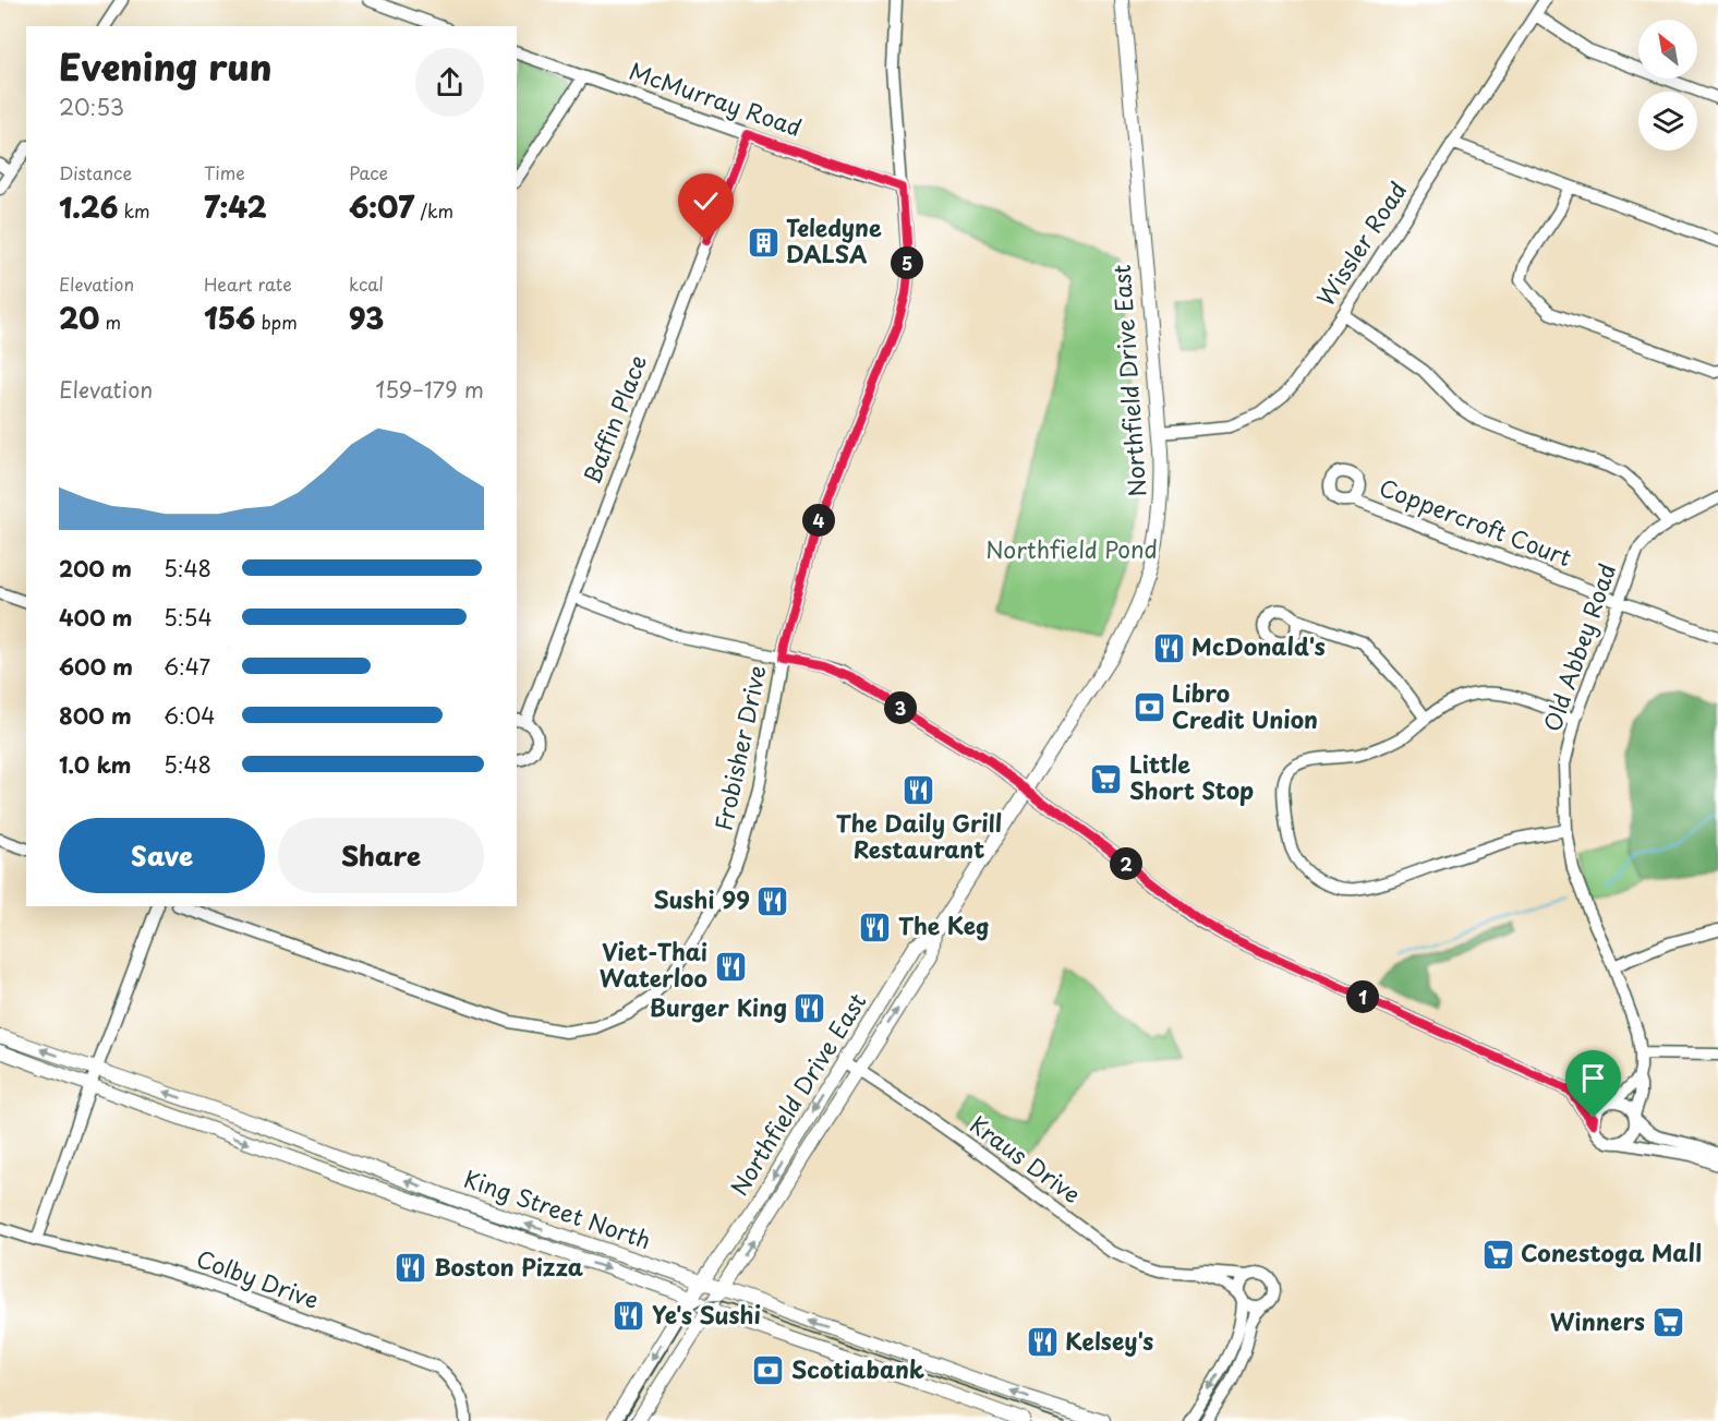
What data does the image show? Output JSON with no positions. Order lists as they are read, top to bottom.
{
  "streets": {
    "main road": ["Northfield Drive East", "King Street North"],
    "street": [
      "McMurray Road",
      "Wissler Road",
      "Baffin Place",
      "Coppercroft Court",
      "Old Abbey Road",
      "Frobisher Drive",
      "Kraus Drive",
      "Colby Drive"
    ]
  },
  "crossings": [
    ["McMurray Road", "Baffin Place"],
    ["McMurray Road", "Frobisher Drive"],
    ["Wissler Road", "Northfield Drive East"],
    ["Northfield Drive East", "Kraus Drive"],
    ["Northfield Drive East", "King Street North"],
    ["Coppercroft Court", "Old Abbey Road"]
  ],
  "parks": ["Northfield Pond"],
  "places": {
    "building": ["Teledyne DALSA"],
    "restaurant": [
      "McDonald's",
      "The Daily Grill Restaurant",
      "Sushi 99",
      "The Keg",
      "Viet-Thai Waterloo",
      "Burger King",
      "Boston Pizza",
      "Ye's Sushi",
      "Kelsey's"
    ],
    "bank": ["Libro Credit Union", "Scotiabank"],
    "supermarket": ["Little Short Stop", "Conestoga Mall", "Winners"]
  },
  "north": "top left",
  "page": {
    "heading": ["Evening run", "20:53"],
    "stats": [
      ["Distance", "1.26 km"],
      ["Time", "7:42"],
      ["Pace", "6:07 /km"],
      ["Elevation", "20 m"],
      ["Heart rate", "156 bpm"],
      ["kcal", "93"]
    ],
    "pins": [
      "5",
      "4",
      "3",
      "2",
      "1"
    ],
    "chart": ["Elevation", "159–179 m"],
    "list": [
      {
        "name": "200 m",
        "note": "5:48"
      },
      {
        "name": "400 m",
        "note": "5:54"
      },
      {
        "name": "600 m",
        "note": "6:47"
      },
      {
        "name": "800 m",
        "note": "6:04"
      },
      {
        "name": "1.0 km",
        "note": "5:48"
      }
    ],
    "buttons": ["Save", "Share"]
  }
}
